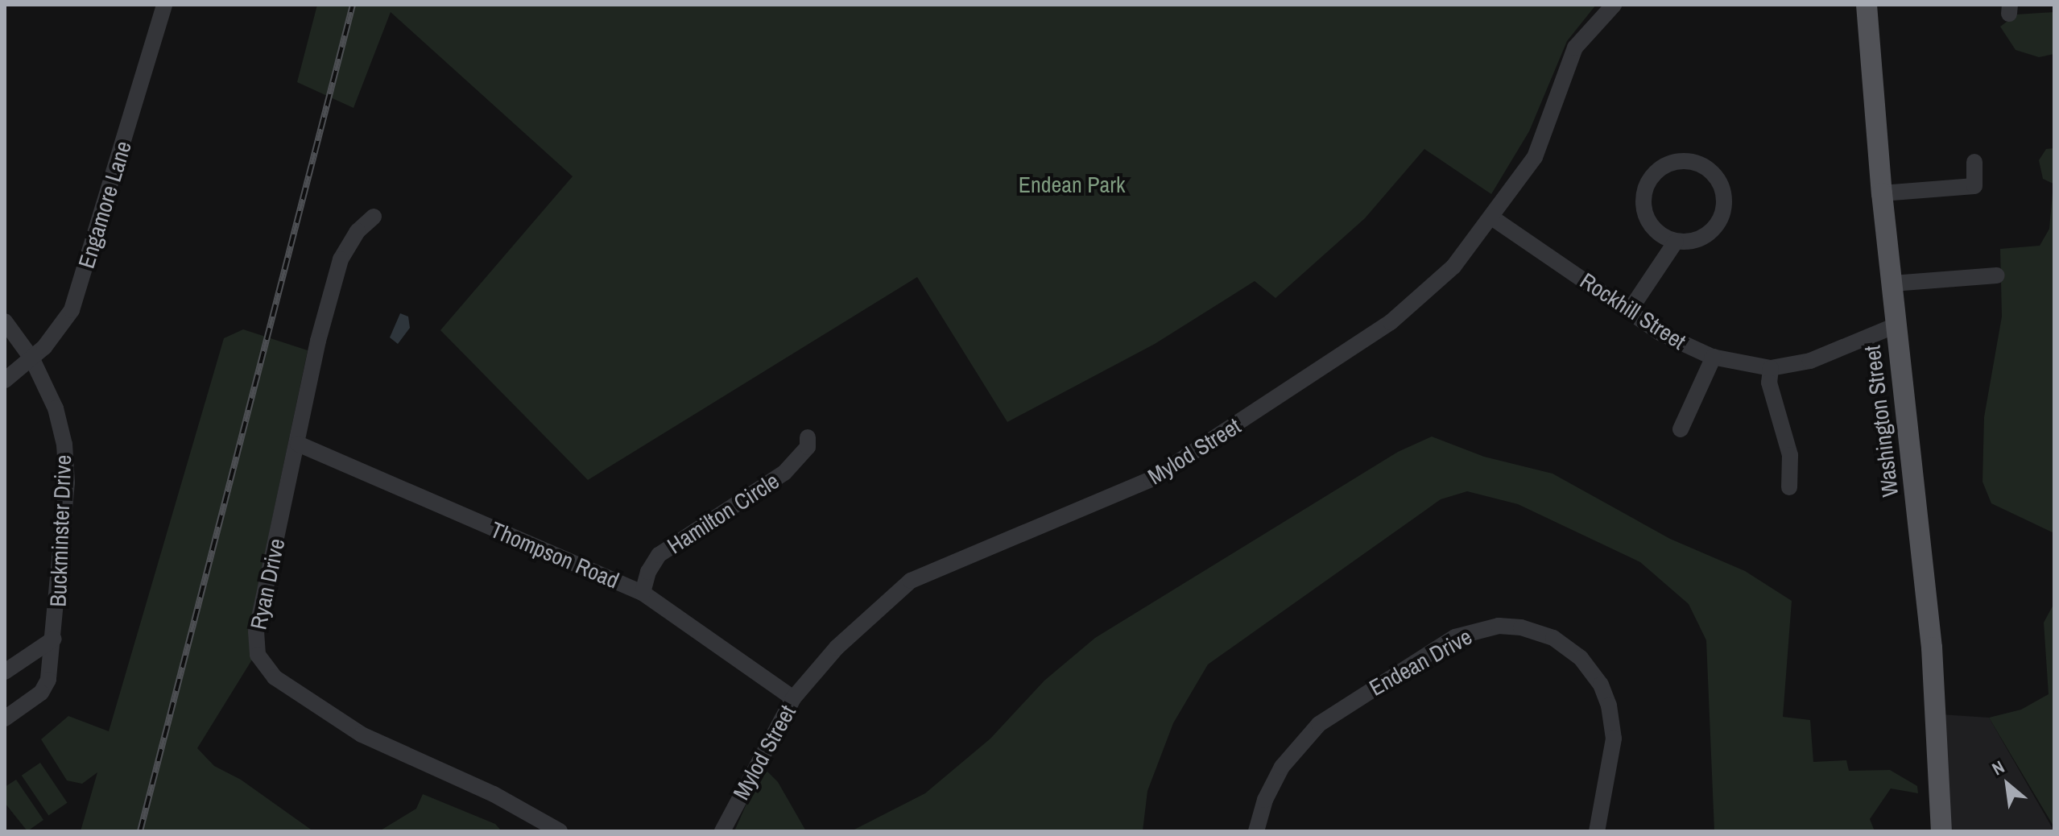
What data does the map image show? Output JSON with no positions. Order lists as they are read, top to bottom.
{
  "streets": {
    "main road": ["Washington Street"],
    "street": [
      "Engamore Lane",
      "Rockhill Street",
      "Mylod Street",
      "Hamilton Circle",
      "Buckminster Drive",
      "Thompson Road",
      "Ryan Drive",
      "Endean Drive"
    ]
  },
  "crossings": [
    ["Engamore Lane", "Buckminster Drive"],
    ["Rockhill Street", "Washington Street"],
    ["Rockhill Street", "Mylod Street"],
    ["Mylod Street", "Thompson Road"],
    ["Hamilton Circle", "Thompson Road"],
    ["Thompson Road", "Ryan Drive"]
  ],
  "parks": ["Endean Park"],
  "north": "top left"
}
